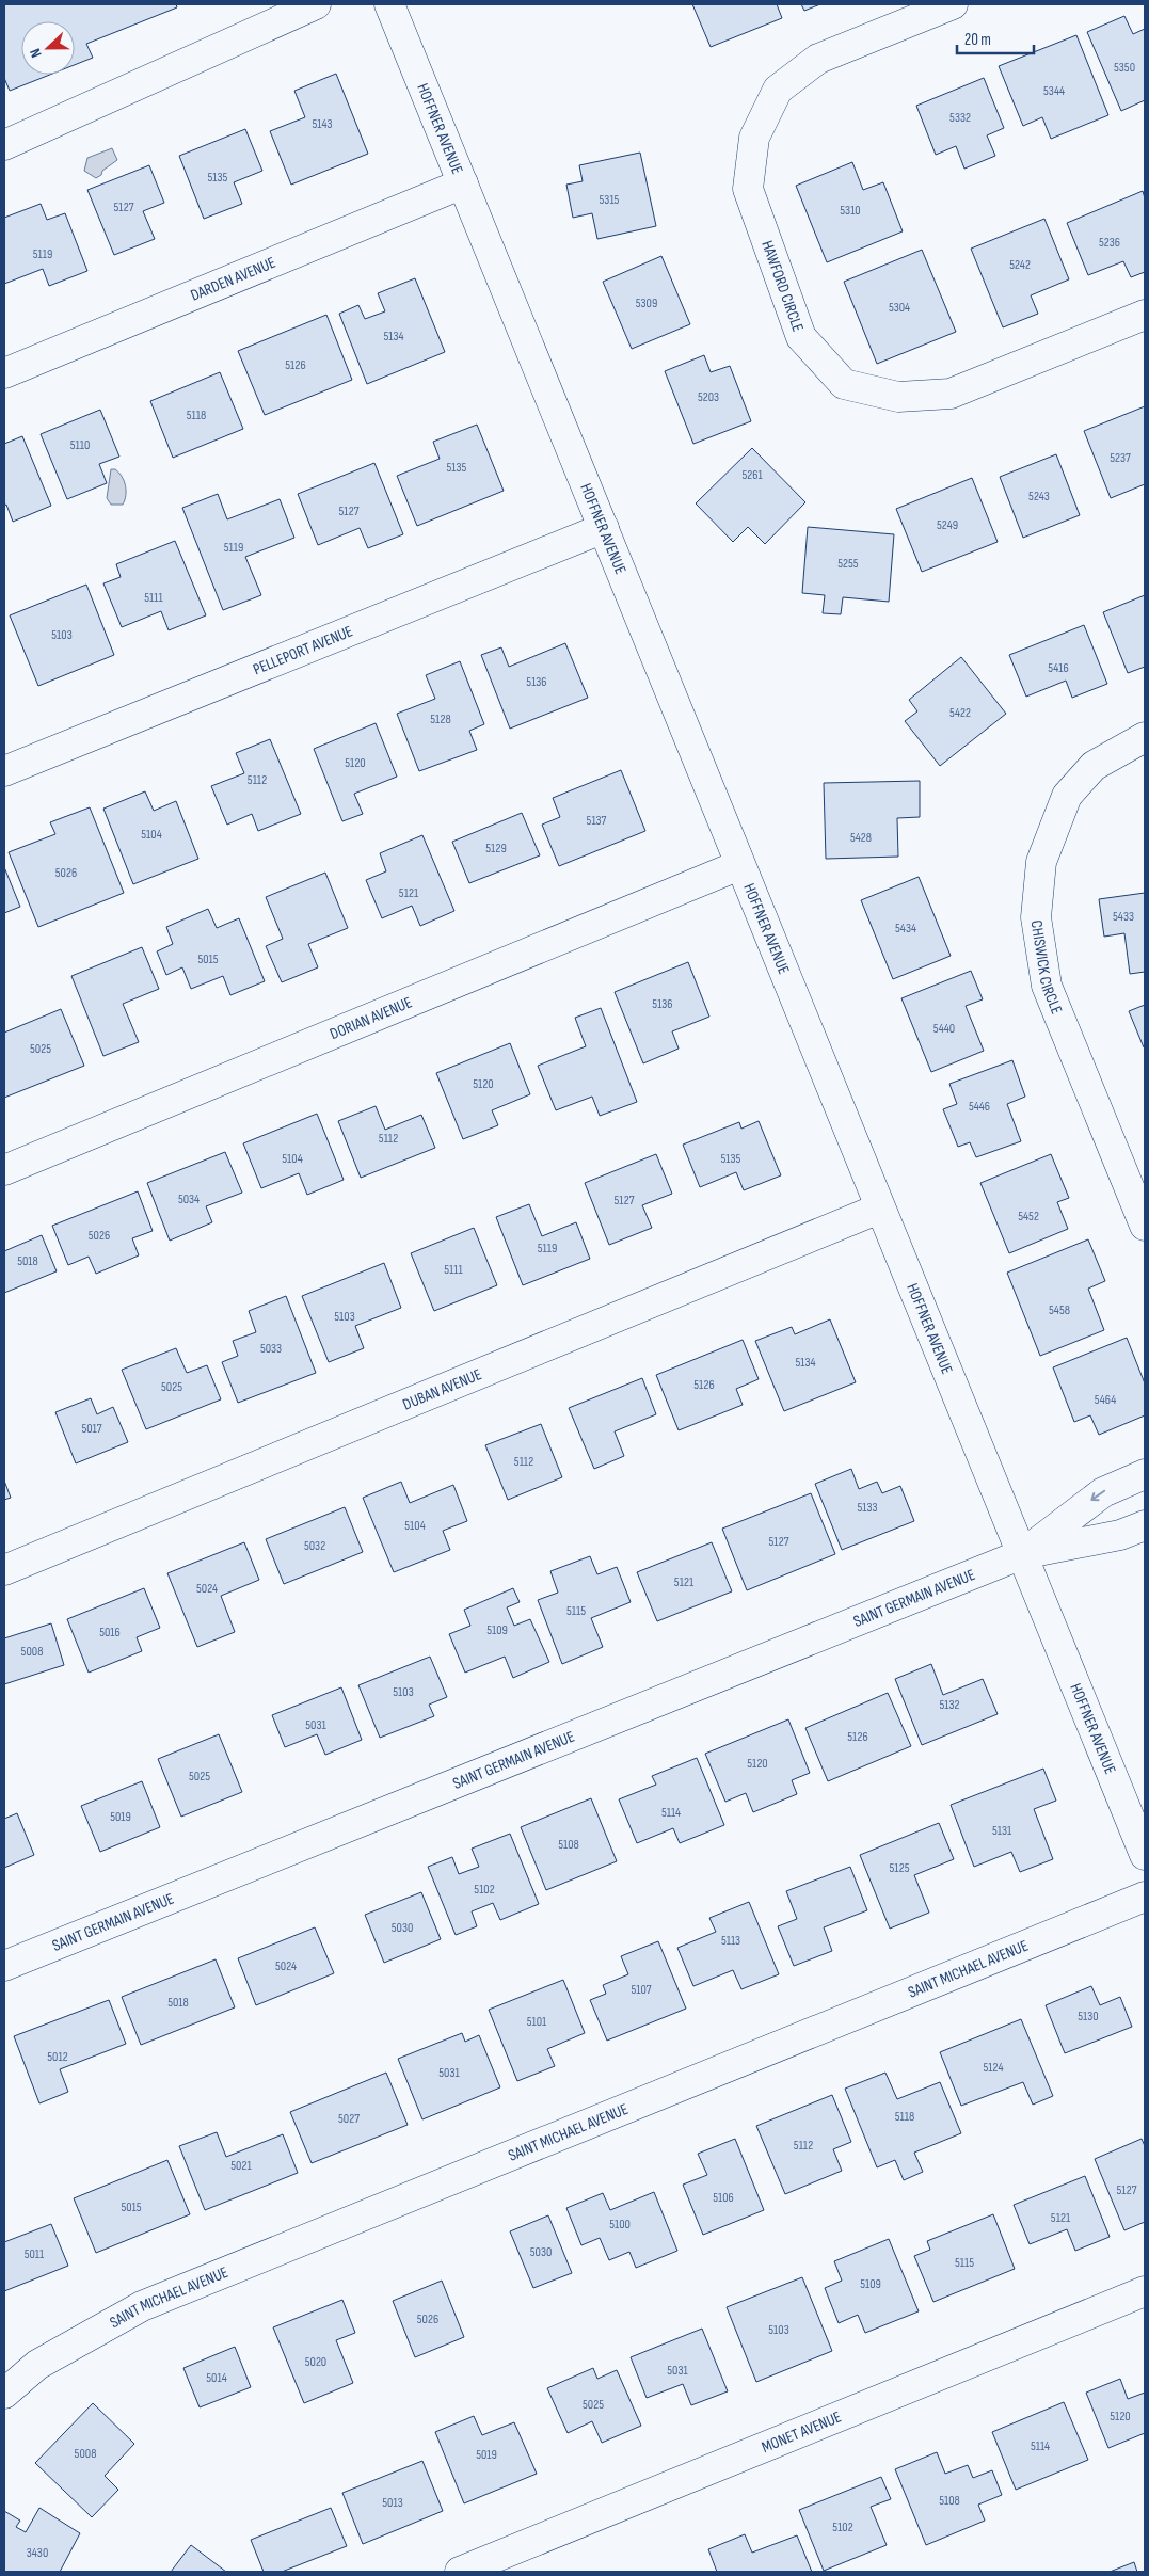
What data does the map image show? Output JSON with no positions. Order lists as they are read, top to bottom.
{
  "streets": {
    "street": [
      "HOFFNER AVENUE",
      "DARDEN AVENUE",
      "HAWFORD CIRCLE",
      "PELLEPORT AVENUE",
      "CHISWICK CIRCLE",
      "DORIAN AVENUE",
      "DUBAN AVENUE",
      "SAINT GERMAIN AVENUE",
      "SAINT MICHAEL AVENUE",
      "MONET AVENUE"
    ]
  },
  "crossings": [
    ["HOFFNER AVENUE", "DARDEN AVENUE"],
    ["HOFFNER AVENUE", "PELLEPORT AVENUE"],
    ["HOFFNER AVENUE", "DORIAN AVENUE"],
    ["HOFFNER AVENUE", "DUBAN AVENUE"],
    ["HOFFNER AVENUE", "SAINT GERMAIN AVENUE"]
  ],
  "house_numbers": [
    "5350",
    "5344",
    "5332",
    "5143",
    "5135",
    "5315",
    "5127",
    "5310",
    "5236",
    "5119",
    "5242",
    "5309",
    "5304",
    "5134",
    "5126",
    "5203",
    "5118",
    "5110",
    "5237",
    "5135",
    "5261",
    "5243",
    "5127",
    "5249",
    "5119",
    "5255",
    "5111",
    "5103",
    "5416",
    "5136",
    "5422",
    "5128",
    "5120",
    "5112",
    "5137",
    "5104",
    "5428",
    "5129",
    "5026",
    "5121",
    "5433",
    "5434",
    "5015",
    "5136",
    "5440",
    "5025",
    "5120",
    "5446",
    "5112",
    "5104",
    "5135",
    "5034",
    "5127",
    "5452",
    "5026",
    "5119",
    "5018",
    "5111",
    "5458",
    "5103",
    "5033",
    "5134",
    "5126",
    "5025",
    "5464",
    "5017",
    "5112",
    "5133",
    "5104",
    "5127",
    "5032",
    "5121",
    "5024",
    "5115",
    "5109",
    "5016",
    "5008",
    "5103",
    "5132",
    "5031",
    "5126",
    "5120",
    "5025",
    "5114",
    "5019",
    "5131",
    "5108",
    "5125",
    "5102",
    "5030",
    "5113",
    "5024",
    "5107",
    "5018",
    "5130",
    "5101",
    "5012",
    "5124",
    "5031",
    "5118",
    "5027",
    "5112",
    "5021",
    "5127",
    "5106",
    "5015",
    "5121",
    "5100",
    "5030",
    "5011",
    "5115",
    "5109",
    "5026",
    "5103",
    "5020",
    "5031",
    "5014",
    "5025",
    "5120",
    "5114",
    "5008",
    "5019",
    "5108",
    "5013",
    "5102",
    "3430"
  ],
  "scale_bar": "20 m",
  "north": "left"
}
